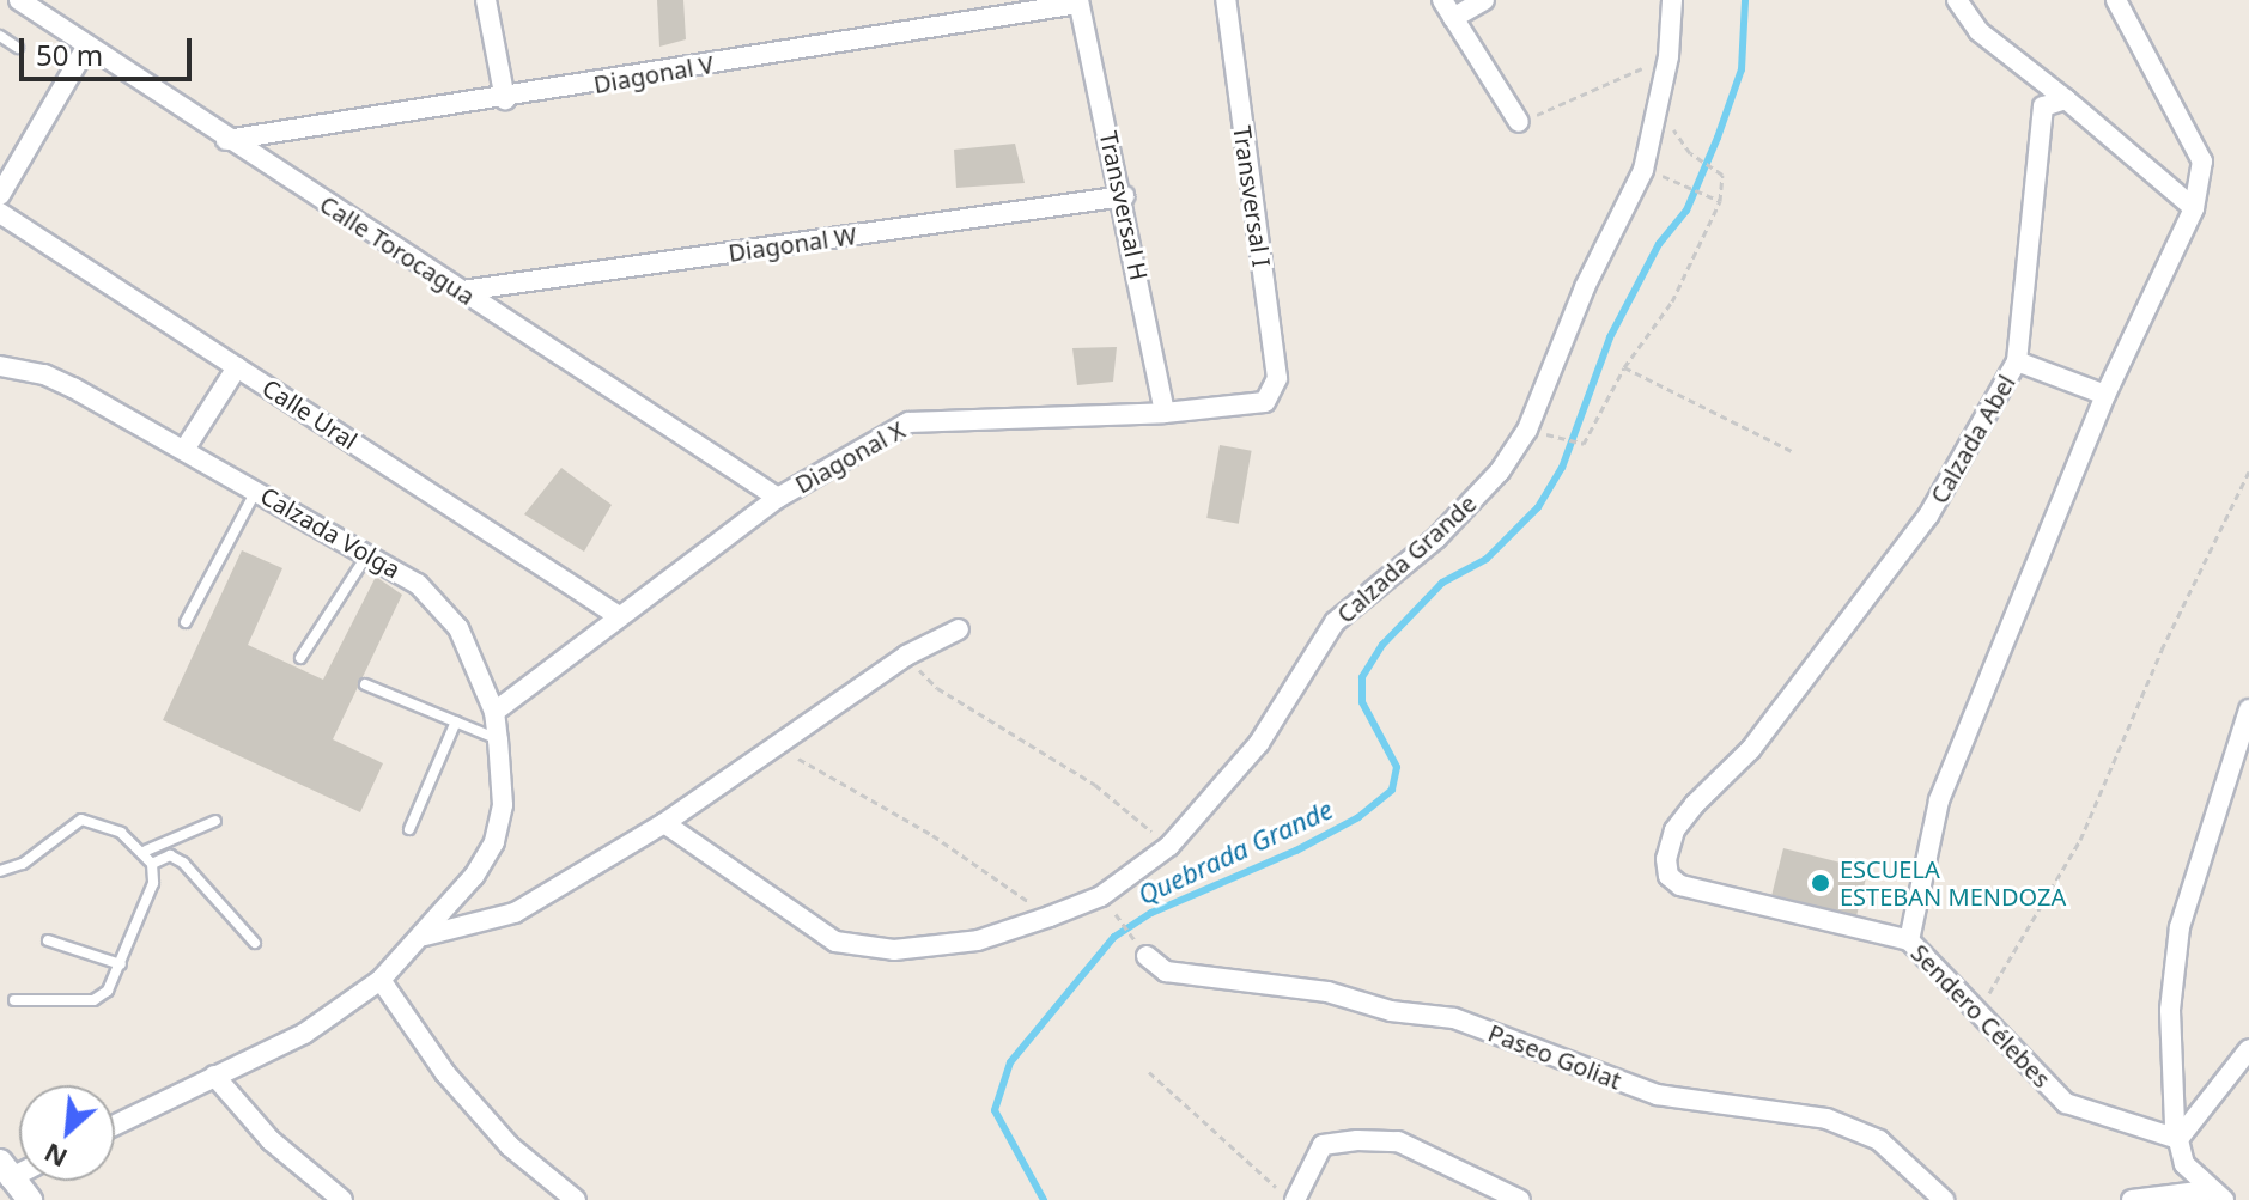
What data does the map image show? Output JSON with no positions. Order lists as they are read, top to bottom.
{
  "streets": {
    "street": [
      "Diagonal V",
      "Transversal I",
      "Transversal H",
      "Diagonal W",
      "Calle Torocagua",
      "Calle Ural",
      "Calzada Abel",
      "Diagonal X",
      "Calzada Volga",
      "Calzada Grande",
      "Sendero Célebes",
      "Paseo Goliat"
    ]
  },
  "crossings": [
    ["Diagonal V", "Transversal H"],
    ["Diagonal V", "Calle Torocagua"],
    ["Transversal I", "Diagonal X"],
    ["Transversal H", "Diagonal W"],
    ["Transversal H", "Diagonal X"],
    ["Diagonal W", "Calle Torocagua"],
    ["Calle Torocagua", "Diagonal X"],
    ["Calle Ural", "Diagonal X"],
    ["Calzada Abel", "Sendero Célebes"],
    ["Diagonal X", "Calzada Volga"]
  ],
  "water": ["Quebrada Grande"],
  "places": ["ESCUELA ESTEBAN MENDOZA"],
  "scale_bar": "50 m",
  "north": "bottom left"
}
